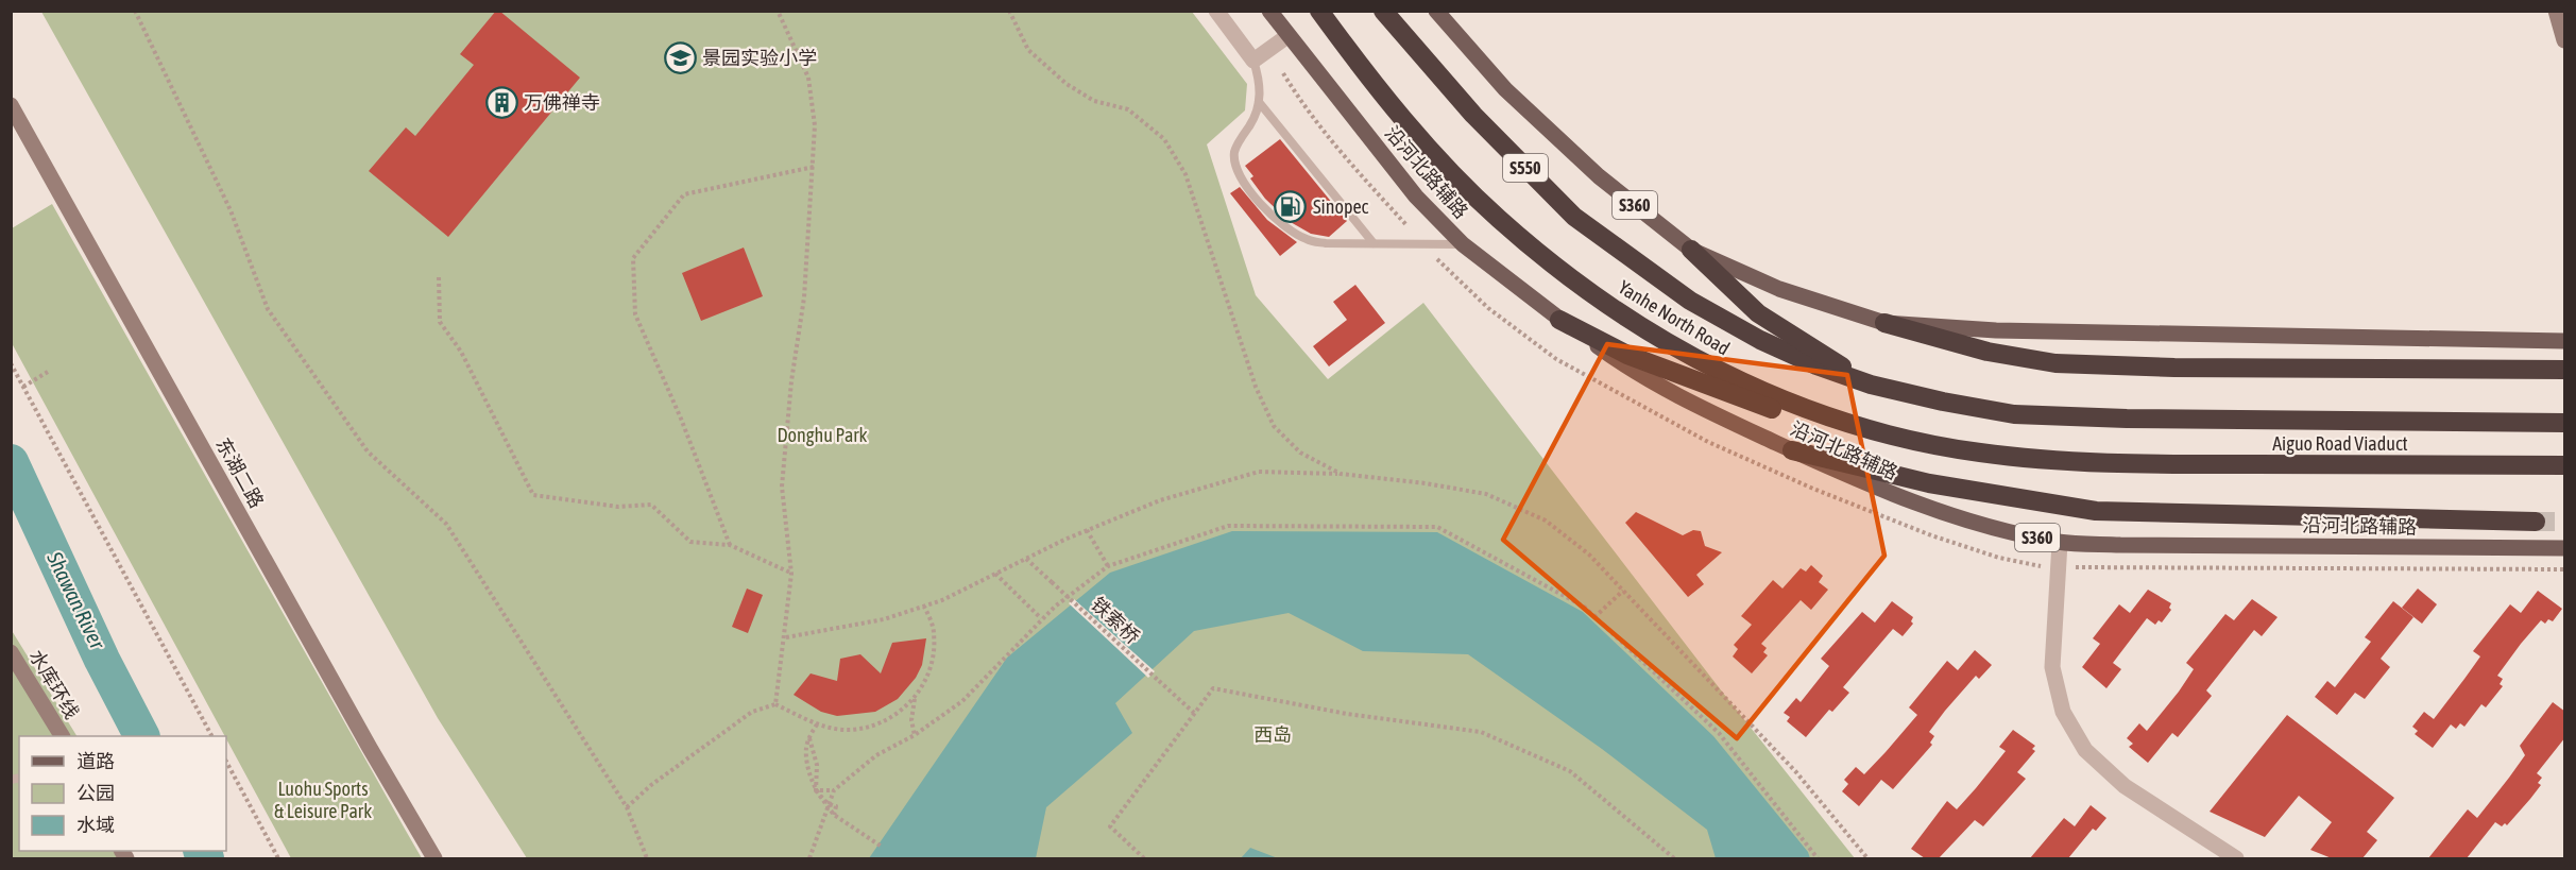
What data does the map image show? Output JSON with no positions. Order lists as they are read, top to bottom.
{
  "streets": {
    "highway": ["S550", "Yanhe North Road", "Aiguo Road Viaduct"],
    "main road": ["沿河北路辅路", "S360"],
    "street": ["东湖二路", "水库环线"],
    "path": ["铁索桥"]
  },
  "crossings": [
    ["Yanhe North Road", "Aiguo Road Viaduct"]
  ],
  "water": ["Shawan River"],
  "parks": ["Donghu Park", "西岛", "Luohu Sports & Leisure Park"],
  "places": {
    "school or university": ["景园实验小学"],
    "building": ["万佛禅寺"],
    "fuel station": ["Sinopec"]
  },
  "legend": ["道路", "公园", "水域"]
}
